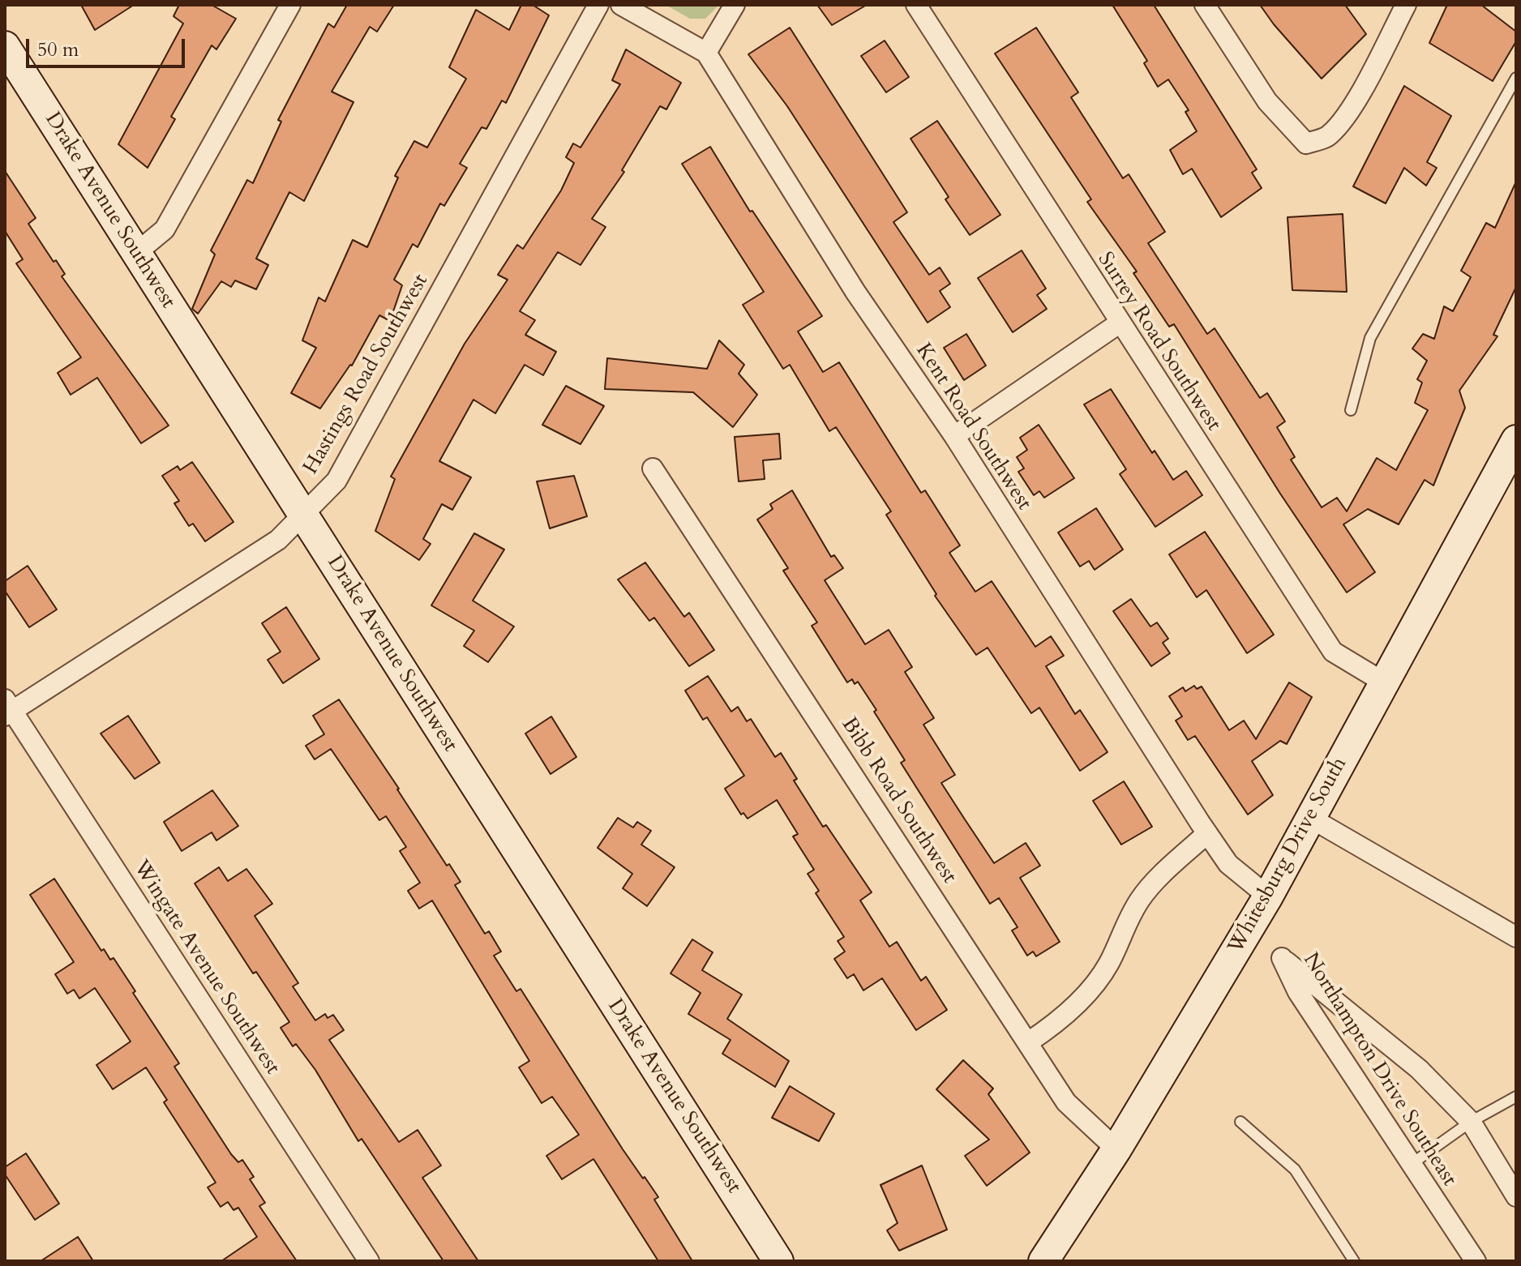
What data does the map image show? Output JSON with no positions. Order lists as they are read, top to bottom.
{
  "streets": {
    "street": [
      "Drake Avenue Southwest",
      "Surrey Road Southwest",
      "Hastings Road Southwest",
      "Kent Road Southwest",
      "Bibb Road Southwest",
      "Whitesburg Drive South",
      "Wingate Avenue Southwest",
      "Northampton Drive Southeast"
    ]
  },
  "crossings": [
    ["Drake Avenue Southwest", "Hastings Road Southwest"],
    ["Surrey Road Southwest", "Whitesburg Drive South"],
    ["Hastings Road Southwest", "Wingate Avenue Southwest"],
    ["Kent Road Southwest", "Whitesburg Drive South"],
    ["Bibb Road Southwest", "Whitesburg Drive South"]
  ],
  "scale_bar": "50 m"
}
